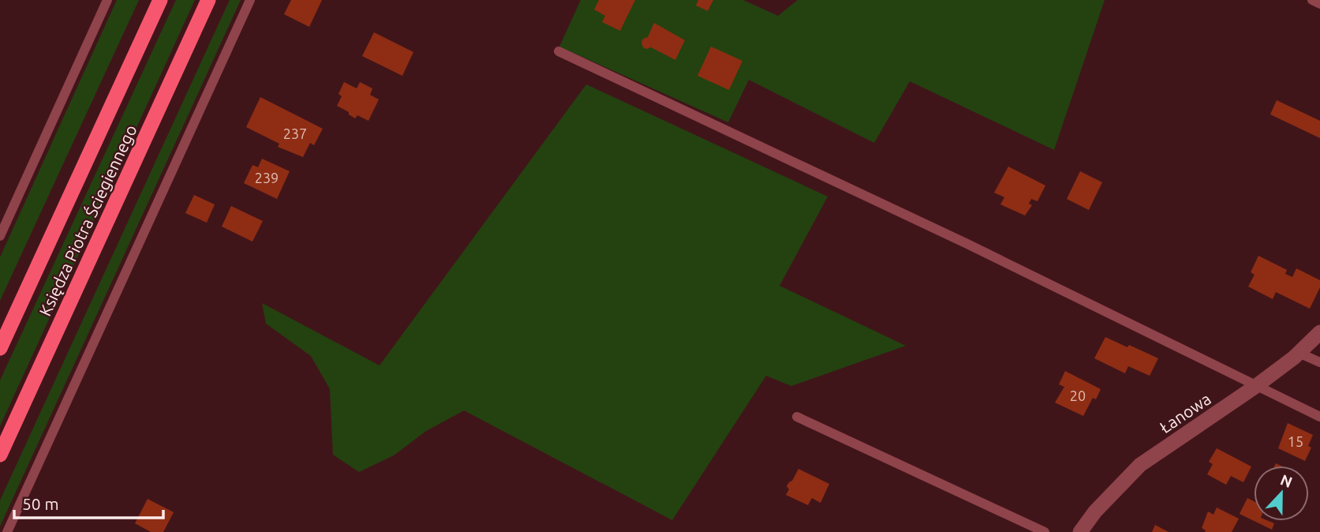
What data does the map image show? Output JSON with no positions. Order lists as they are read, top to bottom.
{
  "streets": {
    "main road": ["Księdza Piotra Ściegiennego"],
    "street": ["Łanowa"]
  },
  "house_numbers": [
    "237",
    "239",
    "20",
    "15"
  ],
  "scale_bar": "50 m",
  "north": "top"
}
